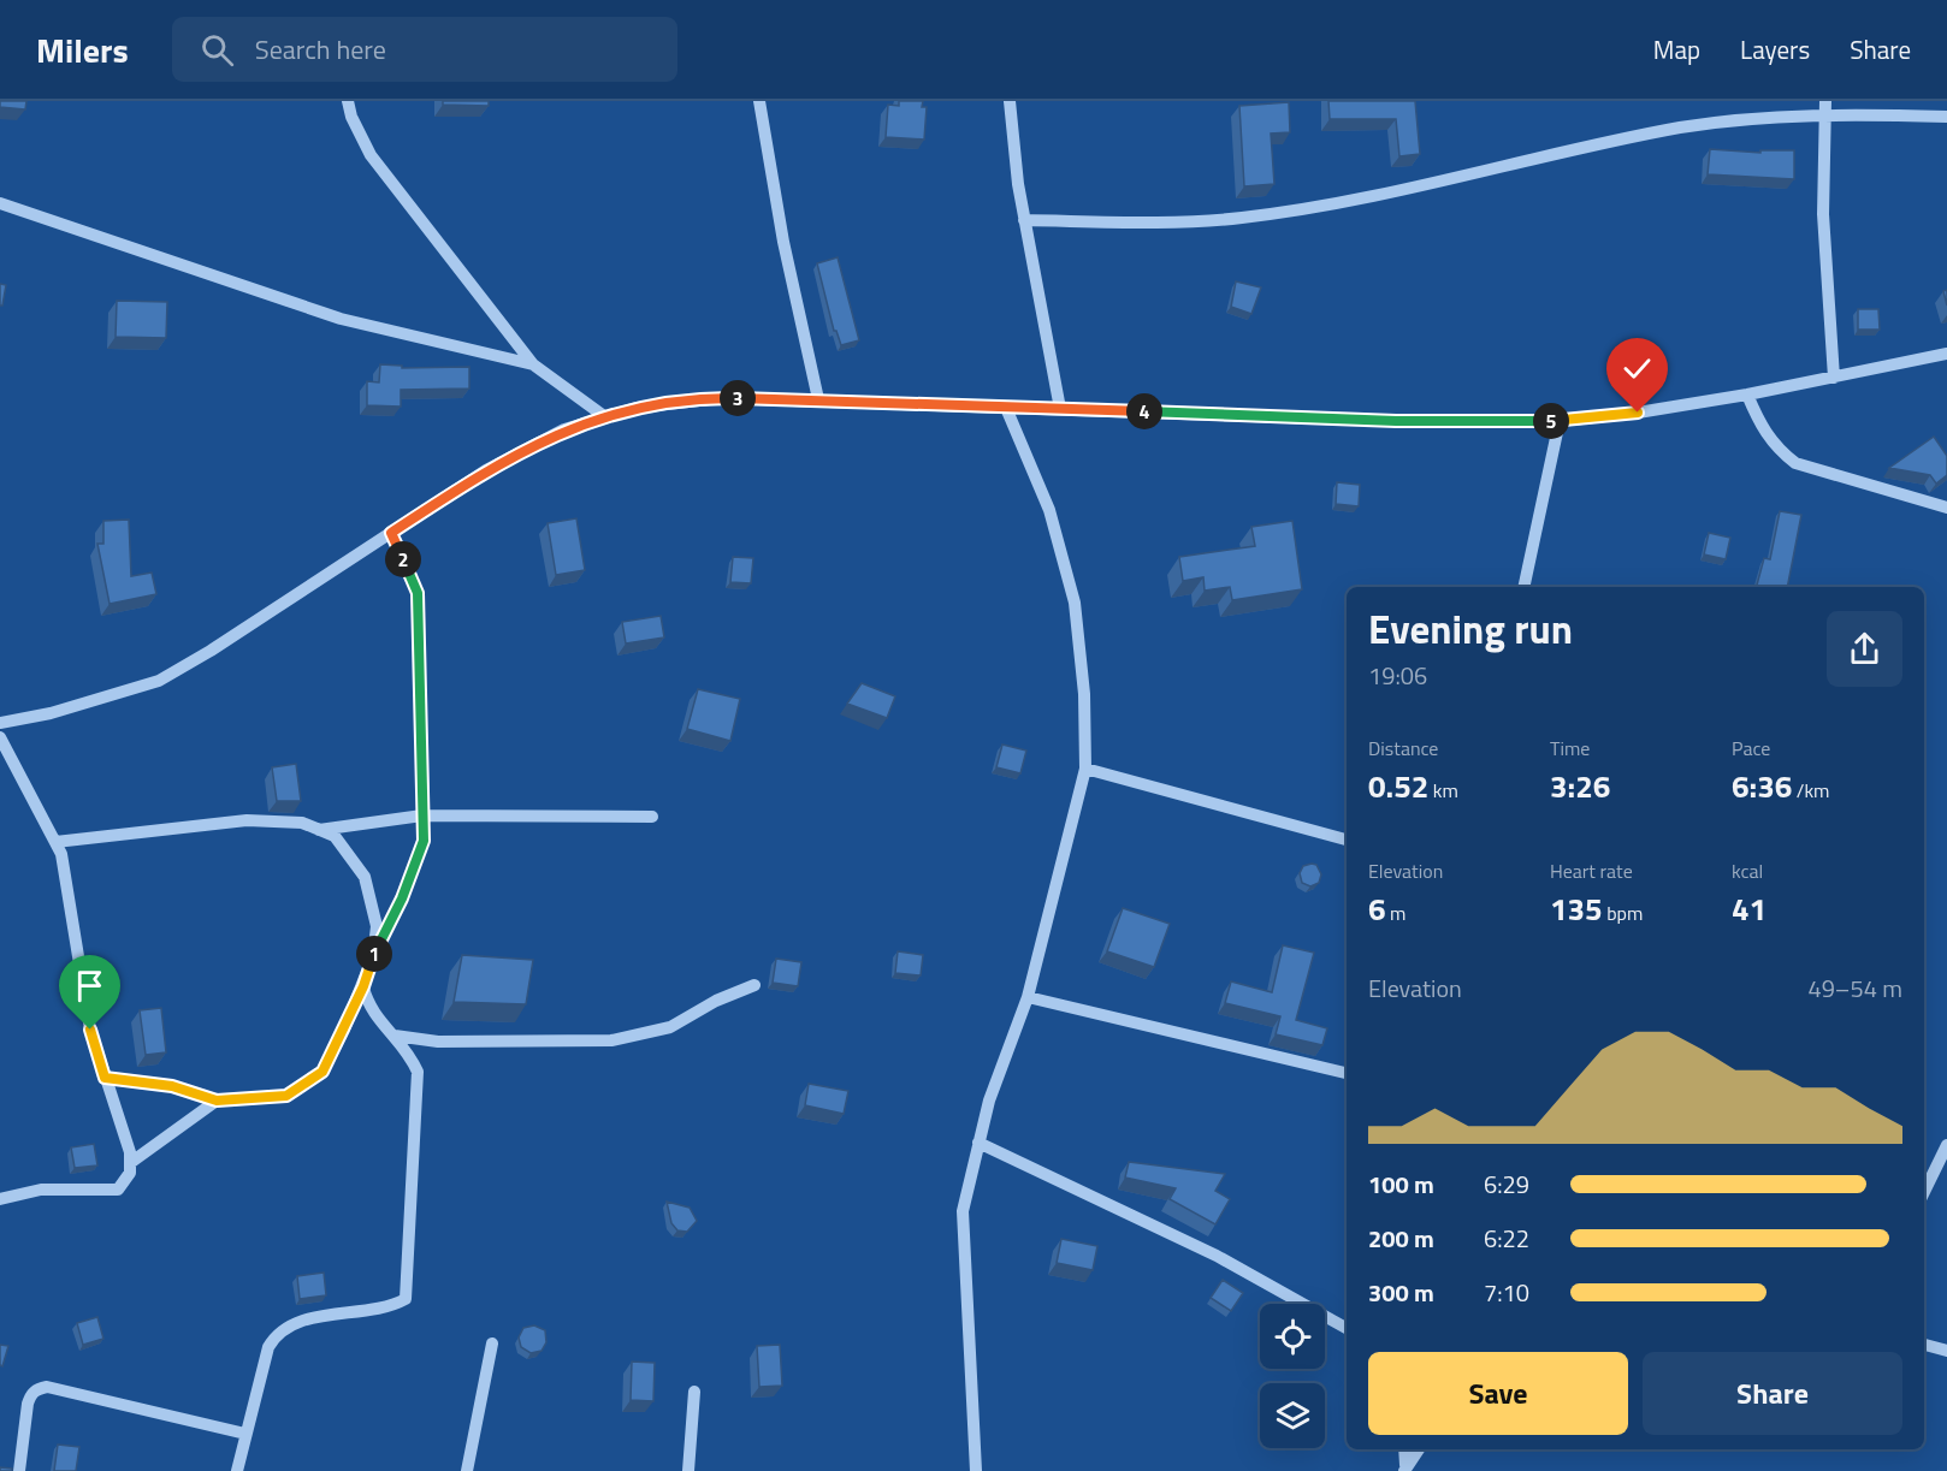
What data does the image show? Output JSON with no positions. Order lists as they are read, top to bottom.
{
  "page": {
    "header": "Milers",
    "search": "Search here",
    "nav": ["Map", "Layers", "Share"],
    "pins": [
      "3",
      "4",
      "5",
      "2",
      "1"
    ],
    "heading": ["Evening run", "19:06"],
    "stats": [
      ["Distance", "0.52 km"],
      ["Time", "3:26"],
      ["Pace", "6:36 /km"],
      ["Elevation", "6 m"],
      ["Heart rate", "135 bpm"],
      ["kcal", "41"]
    ],
    "chart": ["Elevation", "49–54 m"],
    "list": [
      {
        "name": "100 m",
        "note": "6:29"
      },
      {
        "name": "200 m",
        "note": "6:22"
      },
      {
        "name": "300 m",
        "note": "7:10"
      }
    ],
    "buttons": ["Save", "Share"]
  }
}
